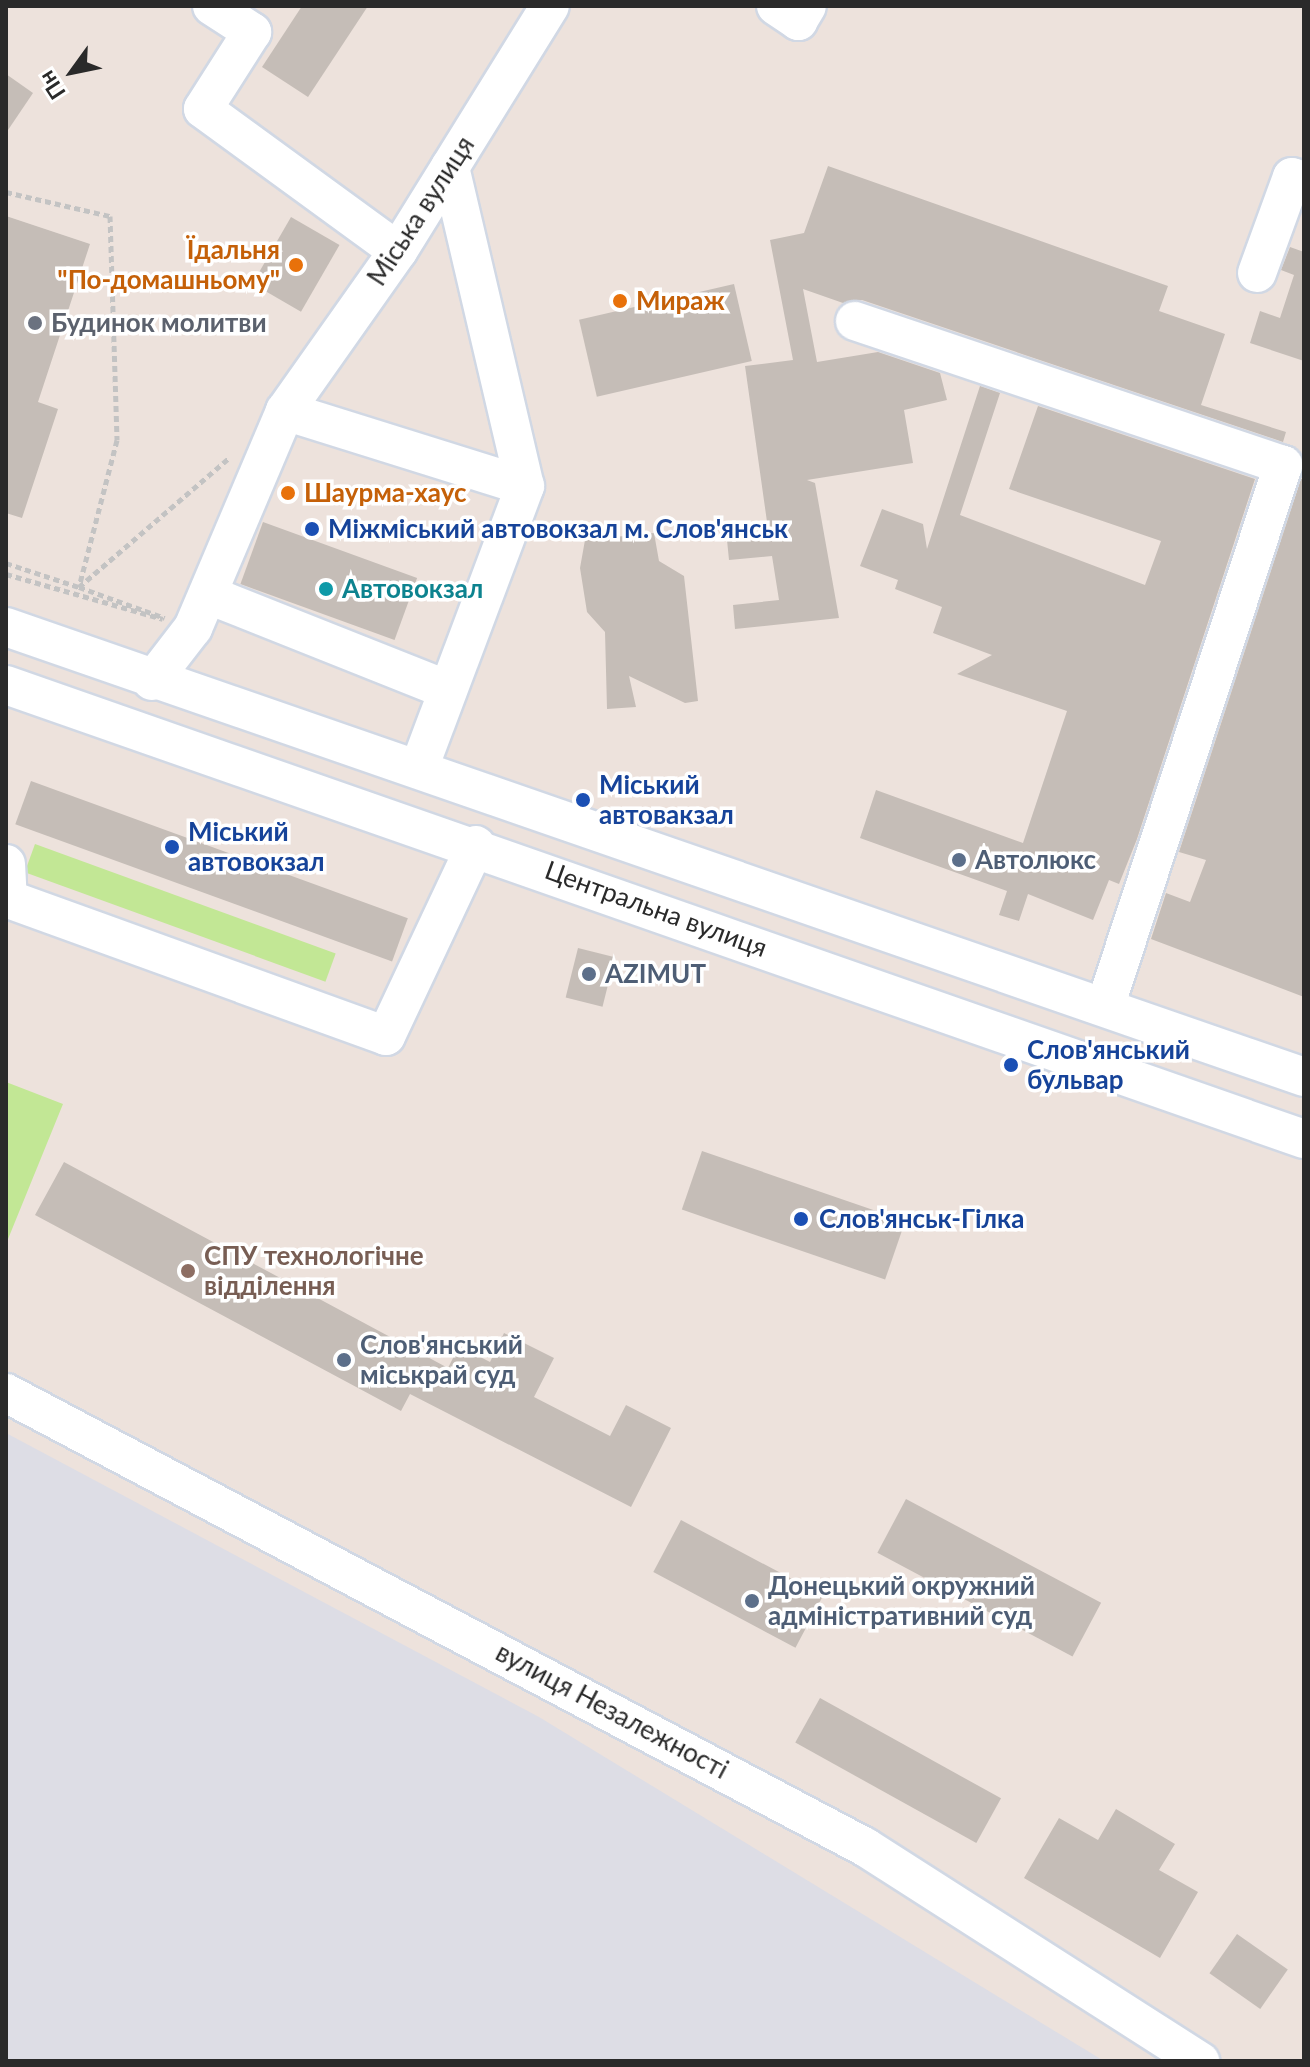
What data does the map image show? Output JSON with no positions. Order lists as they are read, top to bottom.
{
  "streets": {
    "street": ["Міська вулиця", "Центральна вулиця", "вулиця Незалежності"]
  },
  "crossings": [
    ["Міська вулиця", "Центральна вулиця"]
  ],
  "places": [
    "Їдальня \"По-домашньому\"",
    "Мираж",
    "Будинок молитви",
    "Шаурма-хаус",
    "Міжміський автовокзал м. Слов'янськ",
    "Автовокзал",
    "Міський автовакзал",
    "Міський автовокзал",
    "Автолюкс",
    "AZIMUT",
    "Слов'янський бульвар",
    "Слов'янськ-Гілка",
    "СПУ технологічне відділення",
    "Слов'янський міськрай суд",
    "Донецький окружний адміністративний суд"
  ],
  "north": "bottom left"
}
